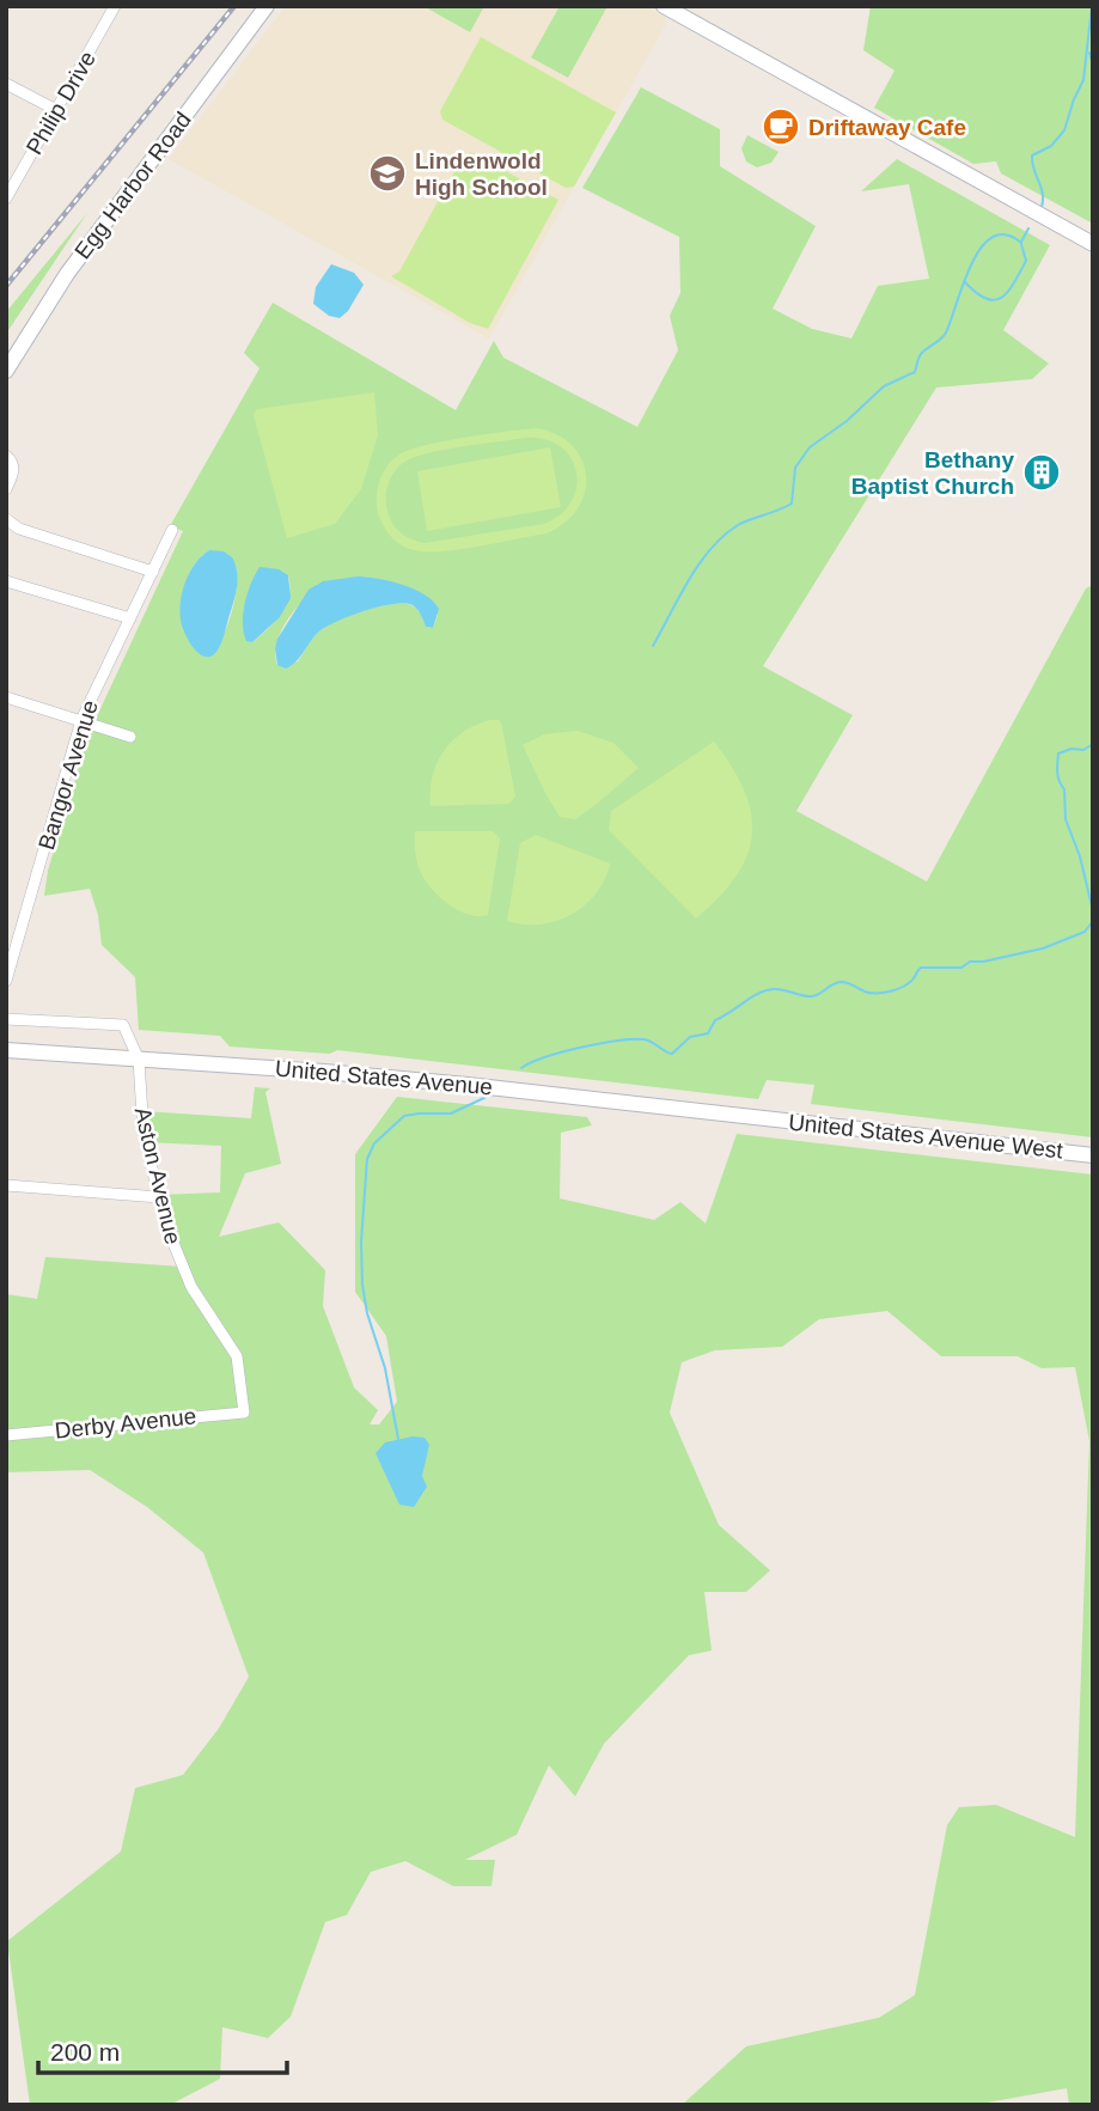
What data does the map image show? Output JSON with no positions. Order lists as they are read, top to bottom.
{
  "streets": {
    "street": [
      "Philip Drive",
      "Egg Harbor Road",
      "Bangor Avenue",
      "United States Avenue",
      "United States Avenue West",
      "Aston Avenue",
      "Derby Avenue"
    ]
  },
  "crossings": [
    ["United States Avenue", "United States Avenue West"],
    ["United States Avenue", "Aston Avenue"],
    ["Aston Avenue", "Derby Avenue"]
  ],
  "places": {
    "cafe": ["Driftaway Cafe"],
    "school or university": ["Lindenwold High School"],
    "building": ["Bethany Baptist Church"]
  },
  "scale_bar": "200 m"
}
